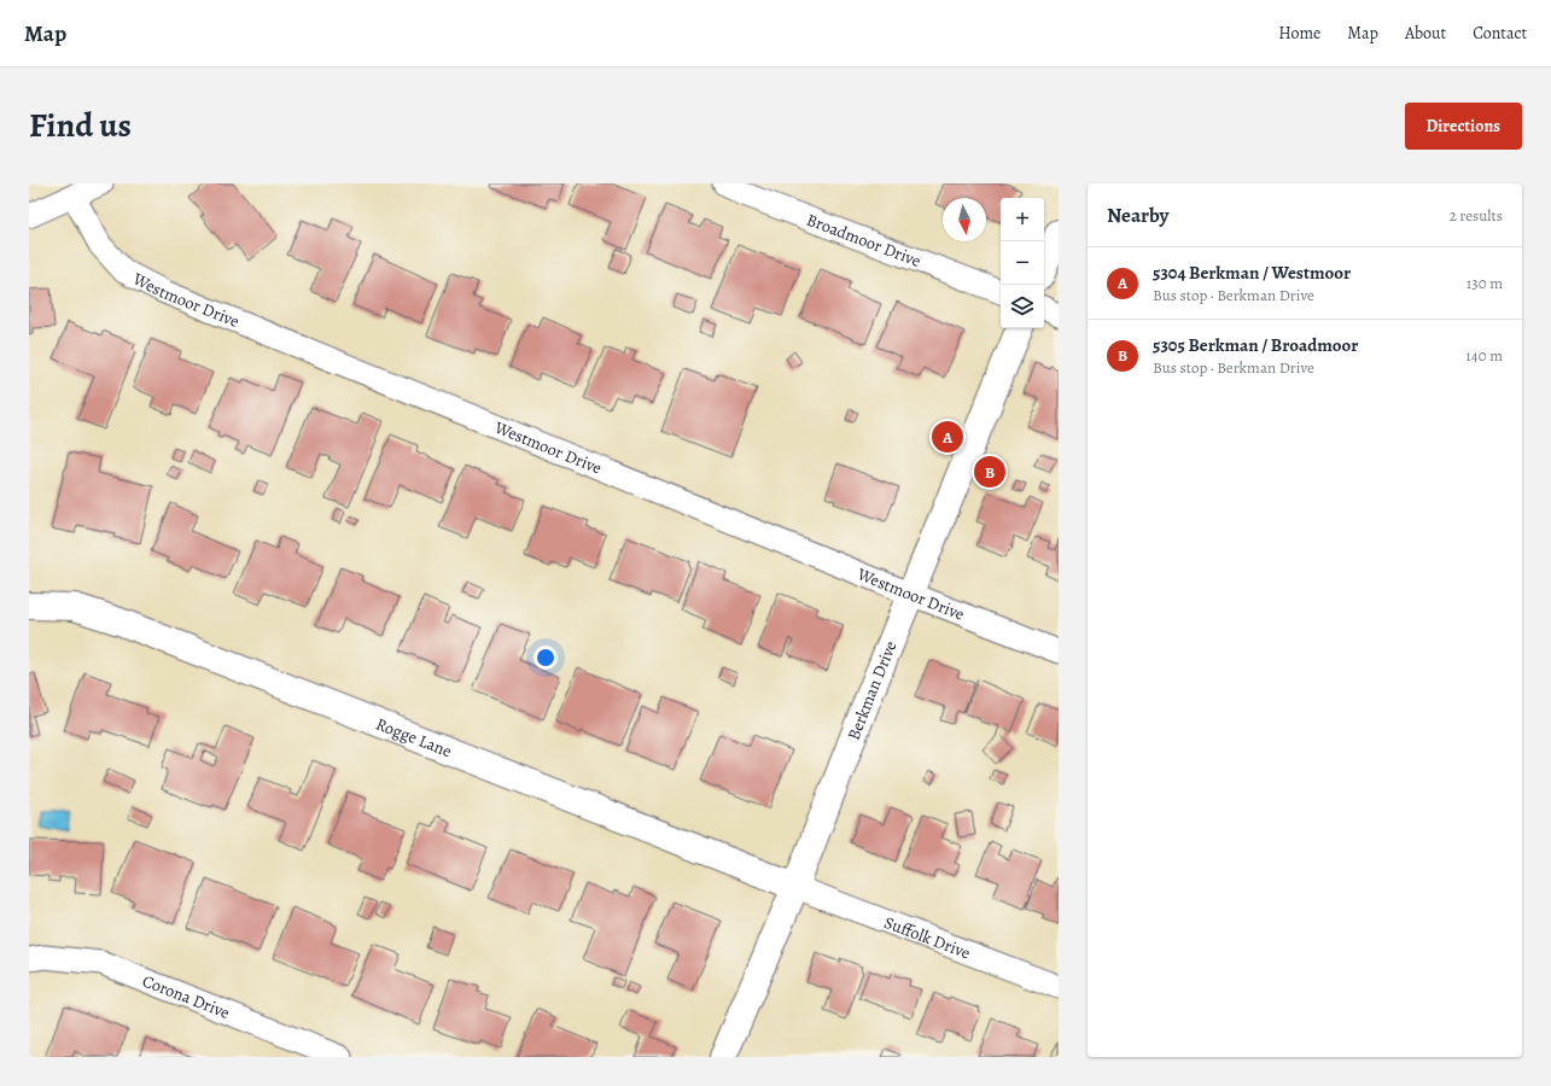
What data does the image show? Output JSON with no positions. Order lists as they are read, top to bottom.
{
  "streets": {
    "street": [
      "Broadmoor Drive",
      "Westmoor Drive",
      "Berkman Drive",
      "Rogge Lane",
      "Suffolk Drive",
      "Corona Drive"
    ]
  },
  "crossings": [
    ["Westmoor Drive", "Berkman Drive"],
    ["Berkman Drive", "Rogge Lane"],
    ["Berkman Drive", "Suffolk Drive"],
    ["Rogge Lane", "Suffolk Drive"]
  ],
  "north": "bottom",
  "page": {
    "header": "Map",
    "nav": [
      "Home",
      "Map",
      "About",
      "Contact"
    ],
    "title": "Find us",
    "buttons": "Directions",
    "heading": ["Nearby", "2 results"],
    "map_buttons": ["+", "−"],
    "list": [
      {
        "mark": "A",
        "name": "5304 Berkman / Westmoor",
        "note": "Bus stop · Berkman Drive",
        "value": "130 m"
      },
      {
        "mark": "B",
        "name": "5305 Berkman / Broadmoor",
        "note": "Bus stop · Berkman Drive",
        "value": "140 m"
      }
    ],
    "pins": ["A", "B"]
  }
}
